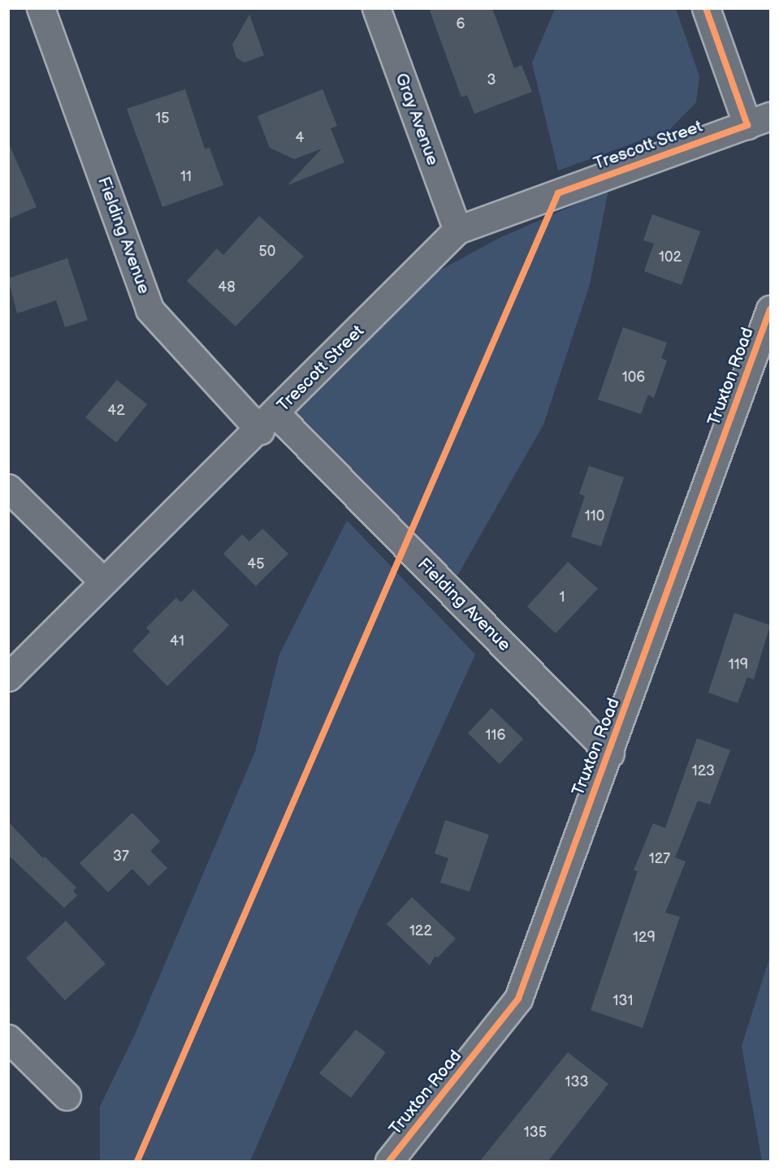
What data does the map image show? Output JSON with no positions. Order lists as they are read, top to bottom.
{
  "streets": {
    "street": [
      "Gray Avenue",
      "Trescott Street",
      "Fielding Avenue",
      "Truxton Road"
    ]
  },
  "crossings": [
    ["Gray Avenue", "Trescott Street"],
    ["Trescott Street", "Fielding Avenue"],
    ["Fielding Avenue", "Truxton Road"]
  ],
  "house_numbers": [
    "6",
    "3",
    "15",
    "4",
    "11",
    "50",
    "102",
    "48",
    "106",
    "42",
    "110",
    "45",
    "1",
    "41",
    "119",
    "116",
    "123",
    "37",
    "127",
    "122",
    "129",
    "131",
    "133",
    "135"
  ]
}
